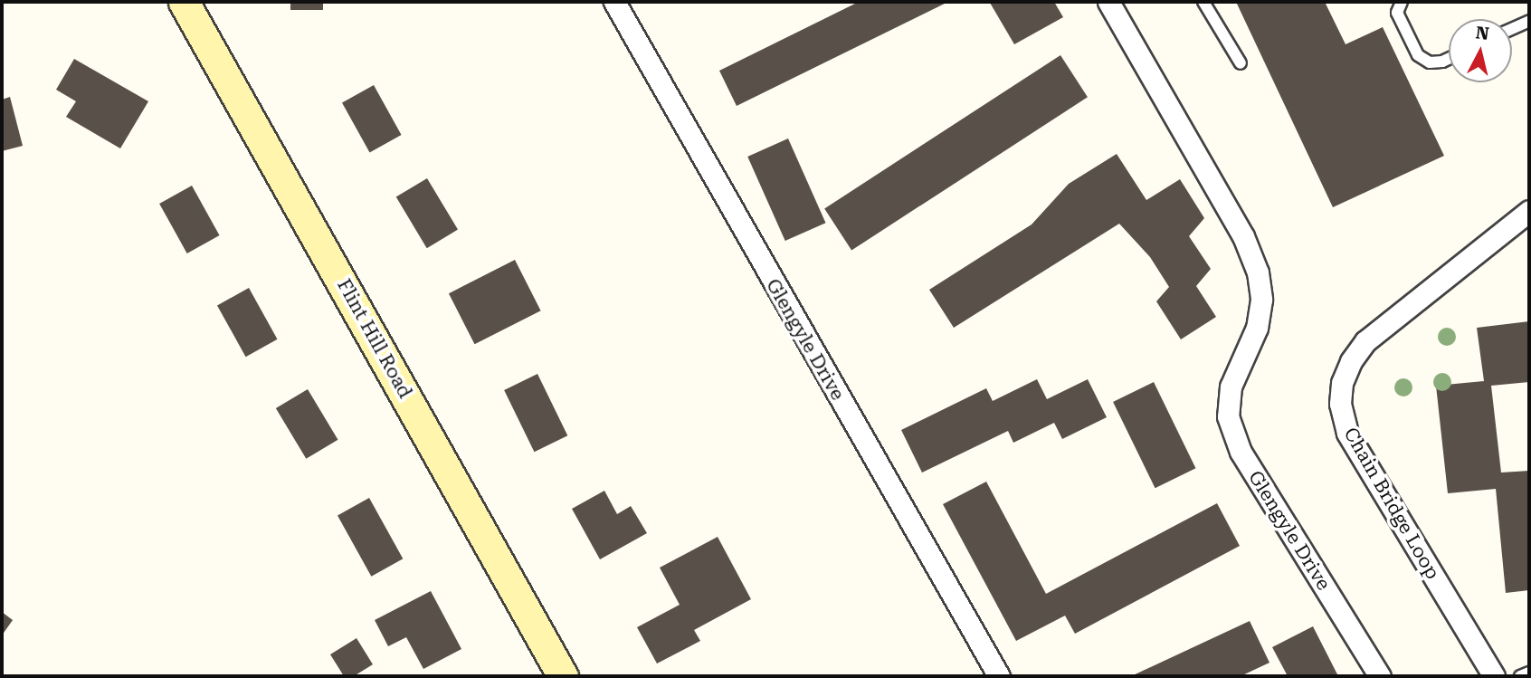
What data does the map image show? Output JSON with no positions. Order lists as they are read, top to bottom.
{
  "streets": {
    "street": ["Flint Hill Road", "Glengyle Drive", "Chain Bridge Loop"]
  },
  "north": "top"
}
